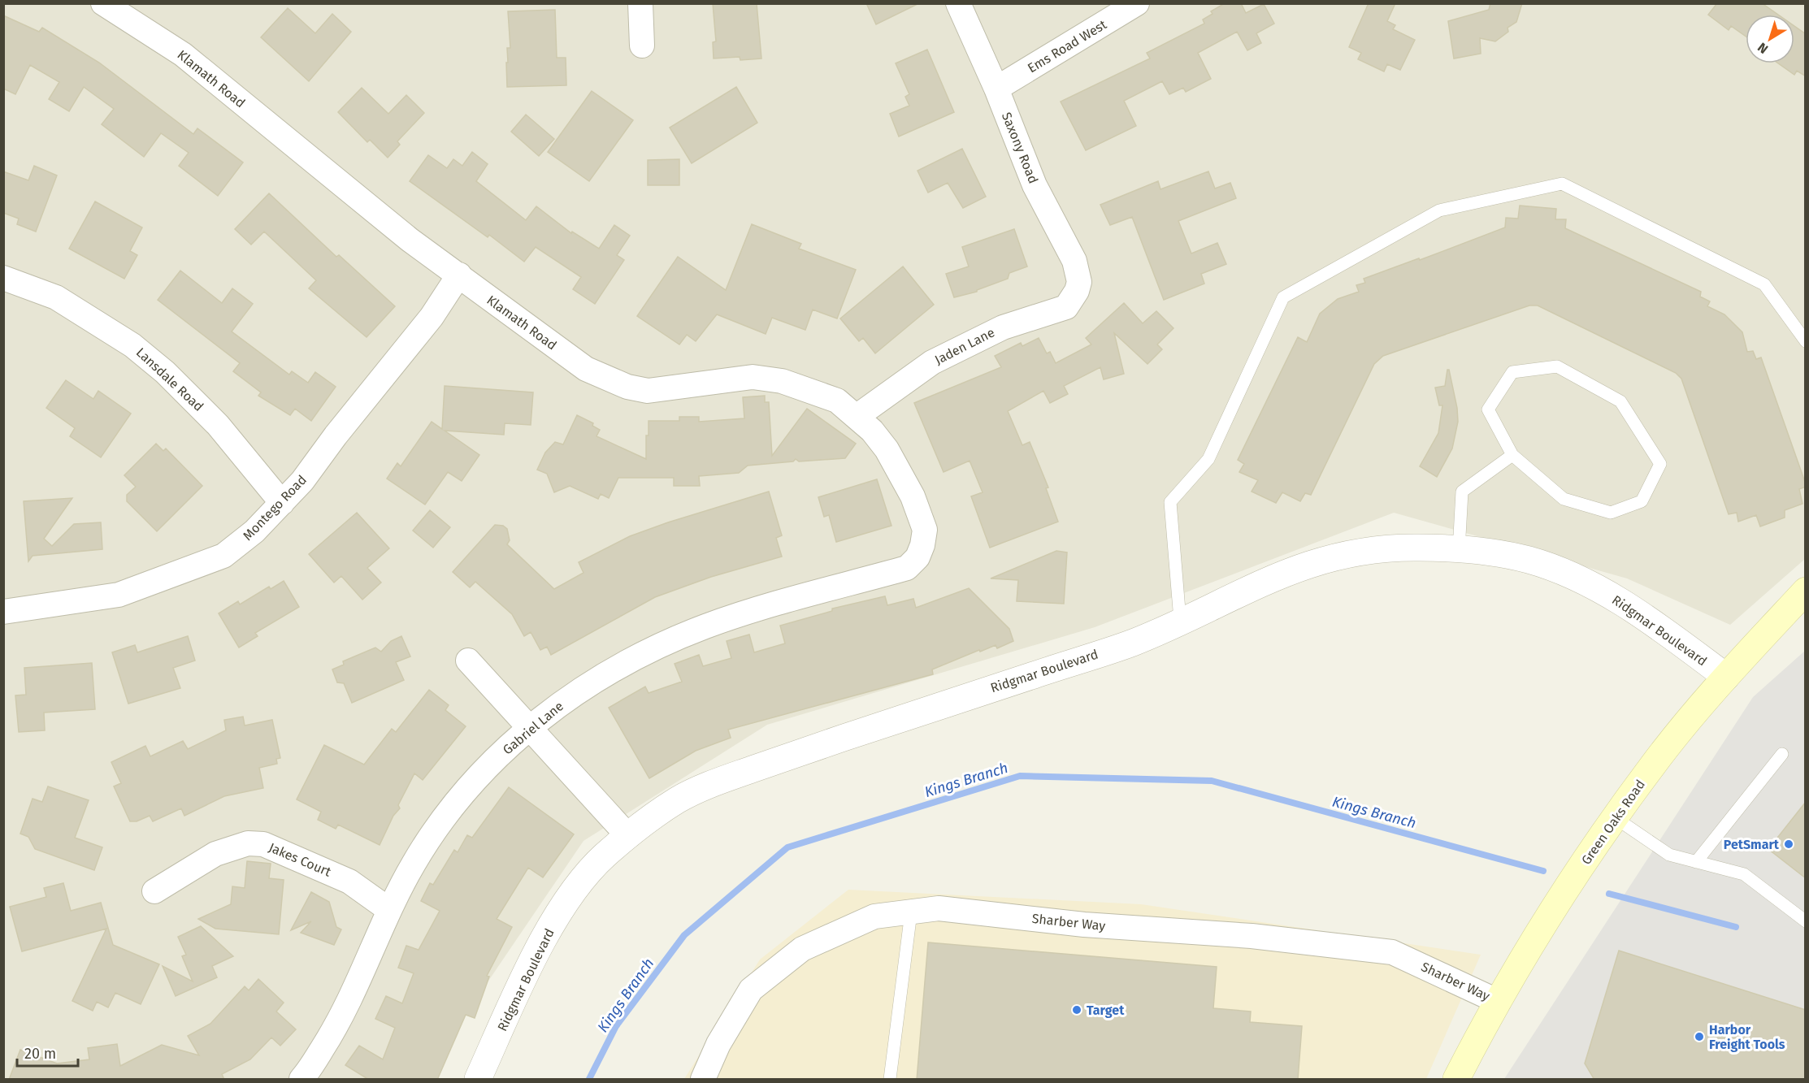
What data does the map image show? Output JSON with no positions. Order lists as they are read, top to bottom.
{
  "streets": {
    "main road": ["Green Oaks Road"],
    "street": [
      "Ems Road West",
      "Klamath Road",
      "Saxony Road",
      "Jaden Lane",
      "Lansdale Road",
      "Montego Road",
      "Ridgmar Boulevard",
      "Gabriel Lane",
      "Jakes Court",
      "Sharber Way"
    ]
  },
  "crossings": [
    ["Ems Road West", "Saxony Road"],
    ["Klamath Road", "Jaden Lane"],
    ["Klamath Road", "Montego Road"],
    ["Klamath Road", "Gabriel Lane"],
    ["Saxony Road", "Jaden Lane"],
    ["Lansdale Road", "Montego Road"],
    ["Ridgmar Boulevard", "Green Oaks Road"],
    ["Gabriel Lane", "Jakes Court"],
    ["Green Oaks Road", "Sharber Way"]
  ],
  "water": ["Kings Branch"],
  "places": ["PetSmart", "Target", "Harbor Freight Tools"],
  "scale_bar": "20 m",
  "north": "bottom left"
}
